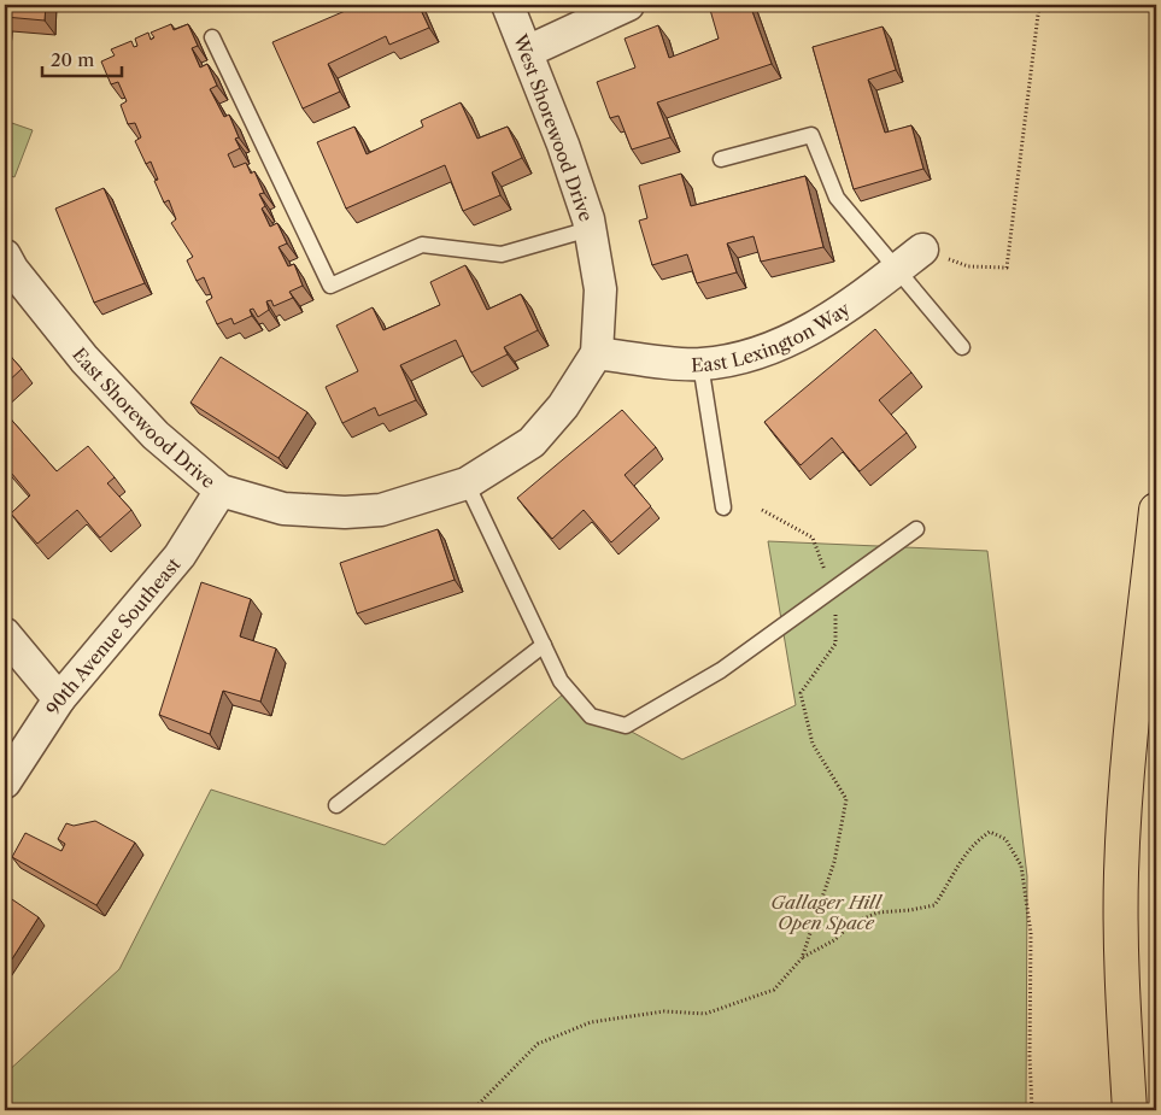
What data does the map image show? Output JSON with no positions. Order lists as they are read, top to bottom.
{
  "streets": {
    "street": [
      "West Shorewood Drive",
      "East Lexington Way",
      "East Shorewood Drive",
      "90th Avenue Southeast"
    ]
  },
  "crossings": [
    ["West Shorewood Drive", "East Lexington Way"],
    ["West Shorewood Drive", "East Shorewood Drive"],
    ["East Shorewood Drive", "90th Avenue Southeast"]
  ],
  "parks": ["Gallager Hill Open Space"],
  "scale_bar": "20 m"
}
